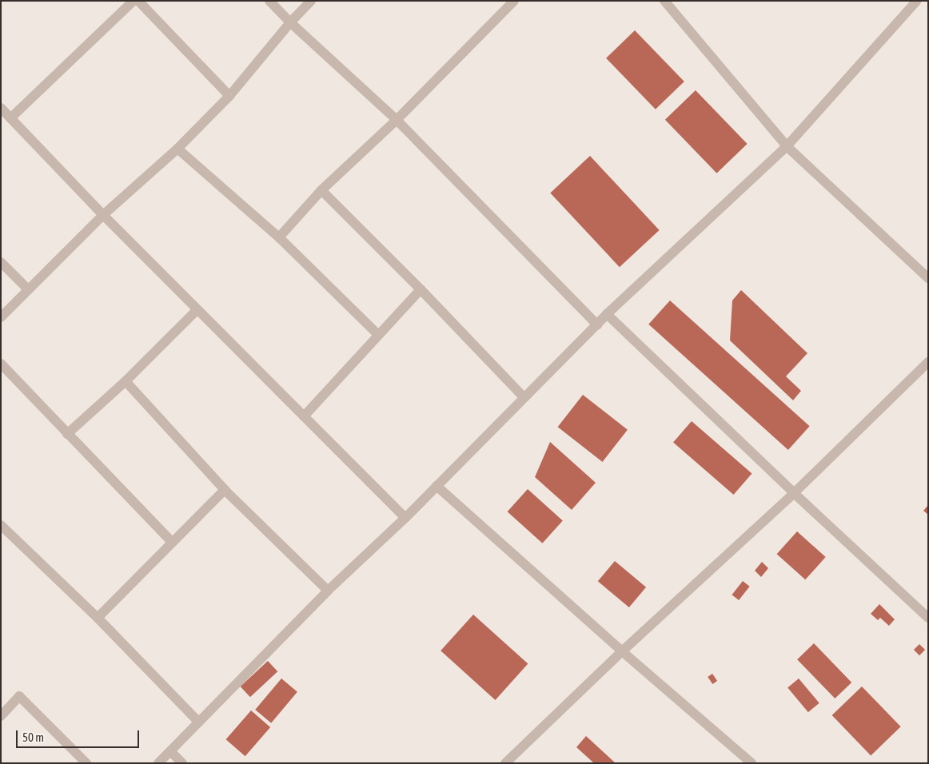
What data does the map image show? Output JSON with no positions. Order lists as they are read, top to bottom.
{
  "scale_bar": "50 m"
}
